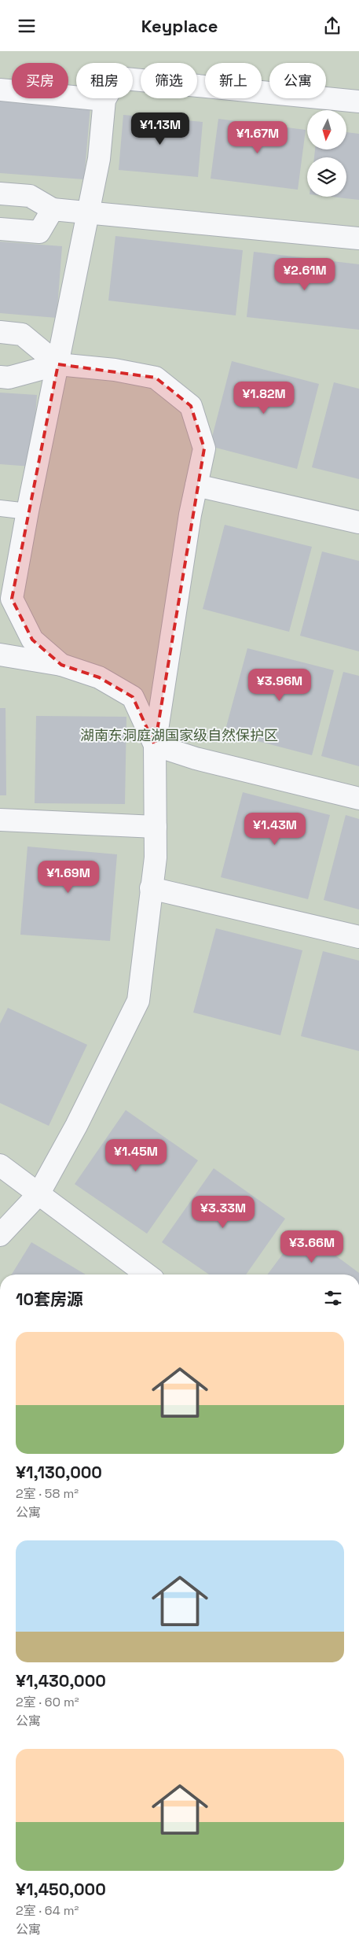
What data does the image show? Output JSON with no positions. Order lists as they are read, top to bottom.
{
  "parks": ["湖南东洞庭湖国家级自然保护区"],
  "north": "bottom",
  "page": {
    "header": "Keyplace",
    "chip": [
      "买房",
      "租房",
      "筛选",
      "新上",
      "公寓"
    ],
    "price": [
      "¥1.13M",
      "¥1.67M",
      "¥2.61M",
      "¥1.82M",
      "¥3.96M",
      "¥1.43M",
      "¥1.69M",
      "¥1.45M",
      "¥3.33M",
      "¥3.66M"
    ],
    "heading": "10套房源",
    "list": [
      {
        "name": "¥1,130,000",
        "note": "2室 · 58 m² · 公寓"
      },
      {
        "name": "¥1,430,000",
        "note": "2室 · 60 m² · 公寓"
      },
      {
        "name": "¥1,450,000",
        "note": "2室 · 64 m² · 公寓"
      }
    ]
  }
}
